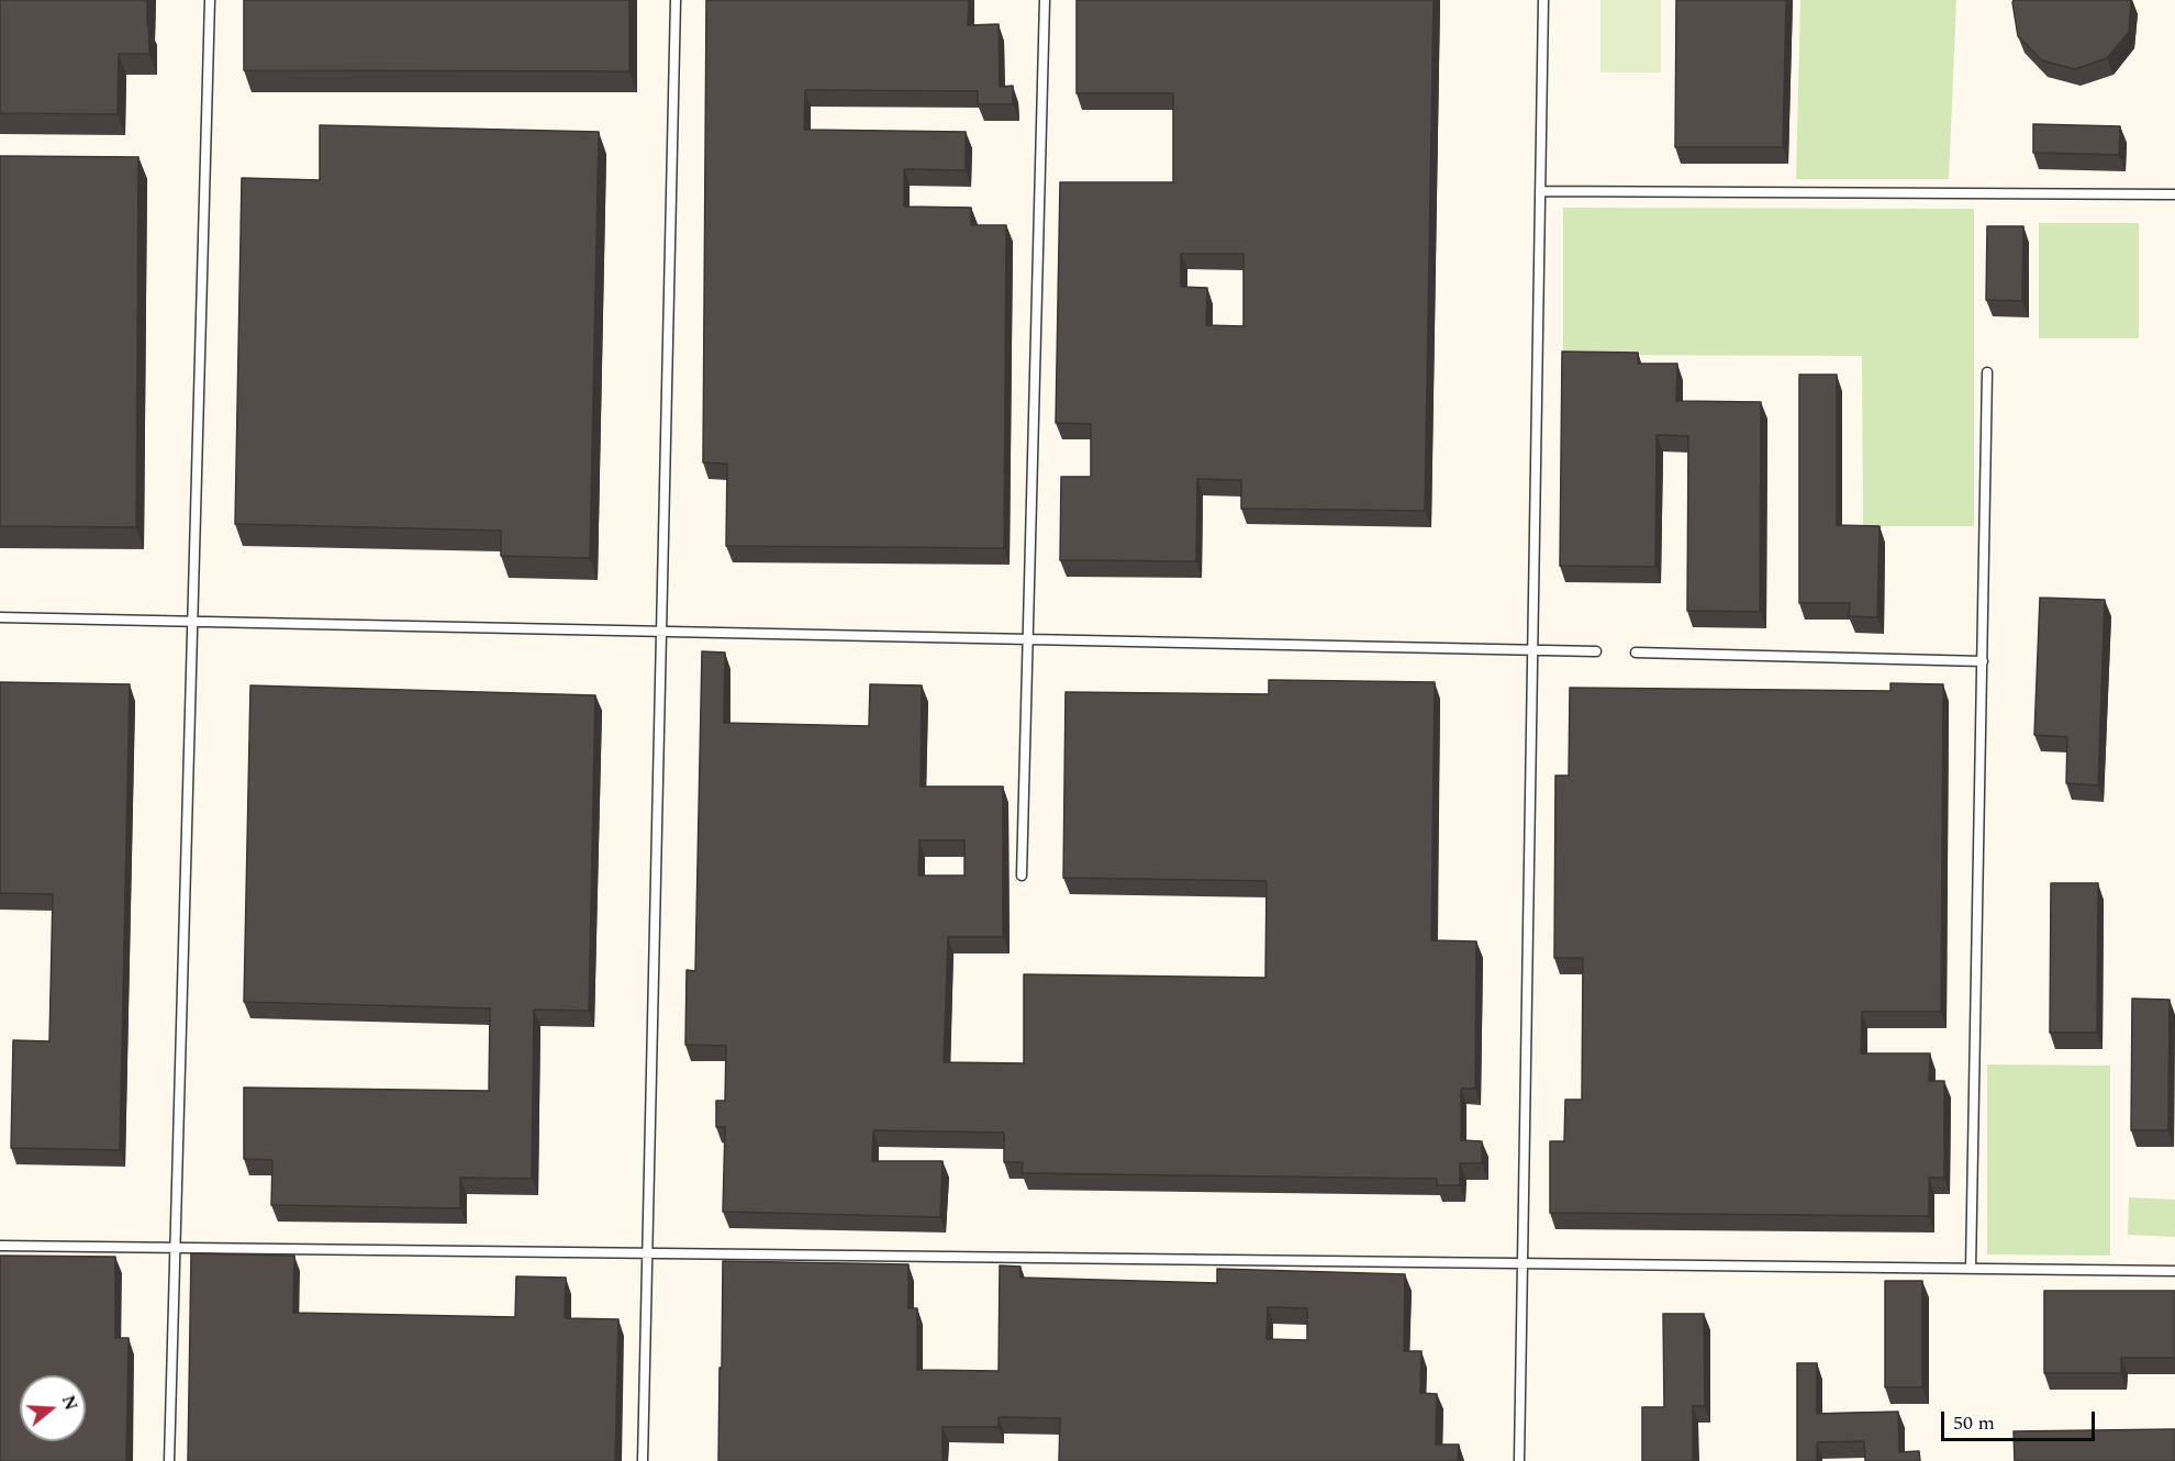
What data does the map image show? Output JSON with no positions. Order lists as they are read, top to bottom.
{
  "scale_bar": "50 m",
  "north": "right"
}
